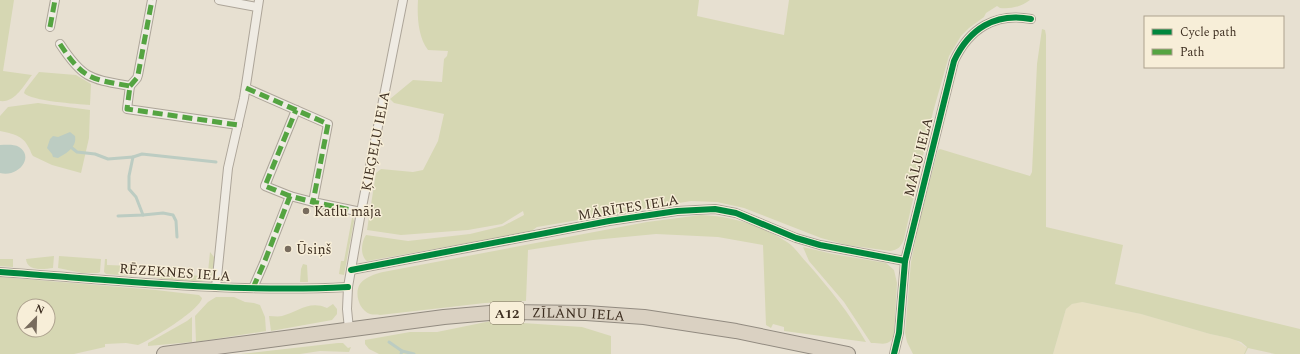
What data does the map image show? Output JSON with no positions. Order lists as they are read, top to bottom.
{
  "streets": {
    "highway": ["A12", "ZĪLĀNU IELA"],
    "street": [
      "ĶIEĢEĻU IELA",
      "MĀLU IELA",
      "MĀRĪTES IELA",
      "RĒZEKNES IELA"
    ]
  },
  "crossings": [
    ["ĶIEĢEĻU IELA", "MĀRĪTES IELA"],
    ["ĶIEĢEĻU IELA", "RĒZEKNES IELA"],
    ["ĶIEĢEĻU IELA", "ZĪLĀNU IELA"],
    ["MĀLU IELA", "MĀRĪTES IELA"]
  ],
  "places": ["Katlu māja", "Ūsiņš"],
  "legend": ["Cycle path", "Path"],
  "north": "top right"
}
